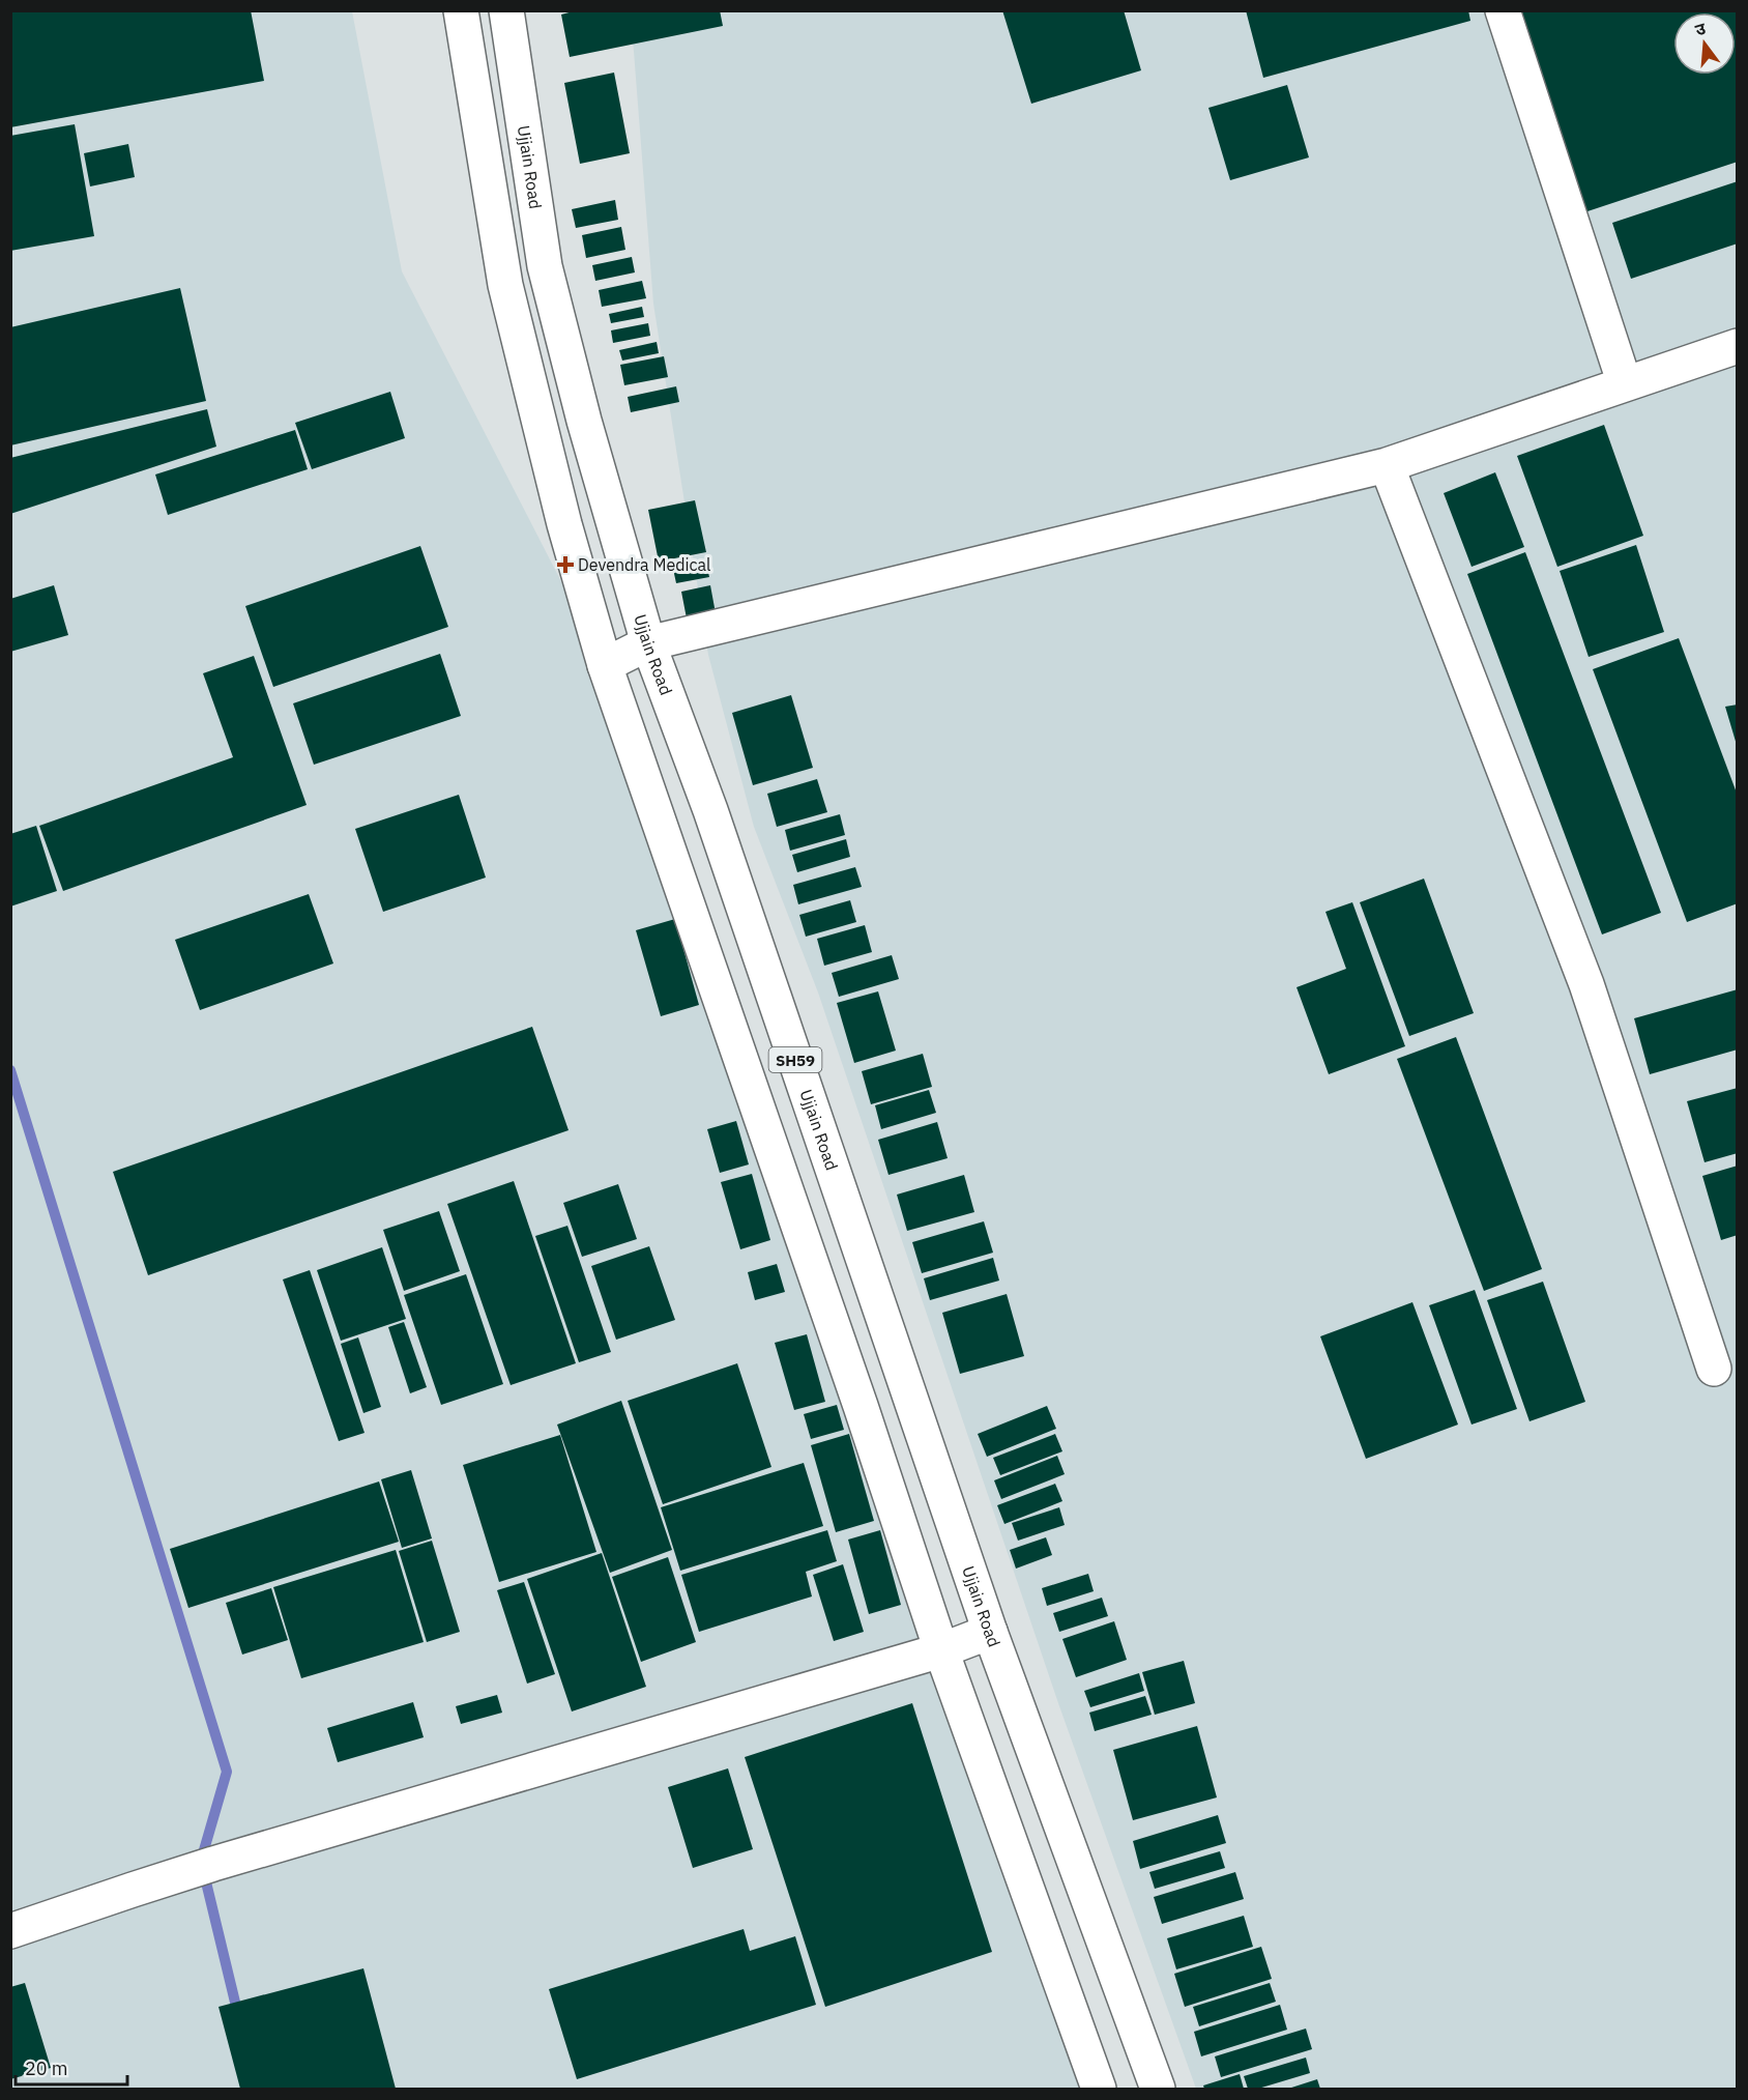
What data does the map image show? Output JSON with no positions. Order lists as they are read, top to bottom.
{
  "streets": {
    "main road": ["Ujjain Road", "SH59"]
  },
  "places": {
    "health": ["Devendra Medical"]
  },
  "scale_bar": "20 m",
  "north": "top"
}
